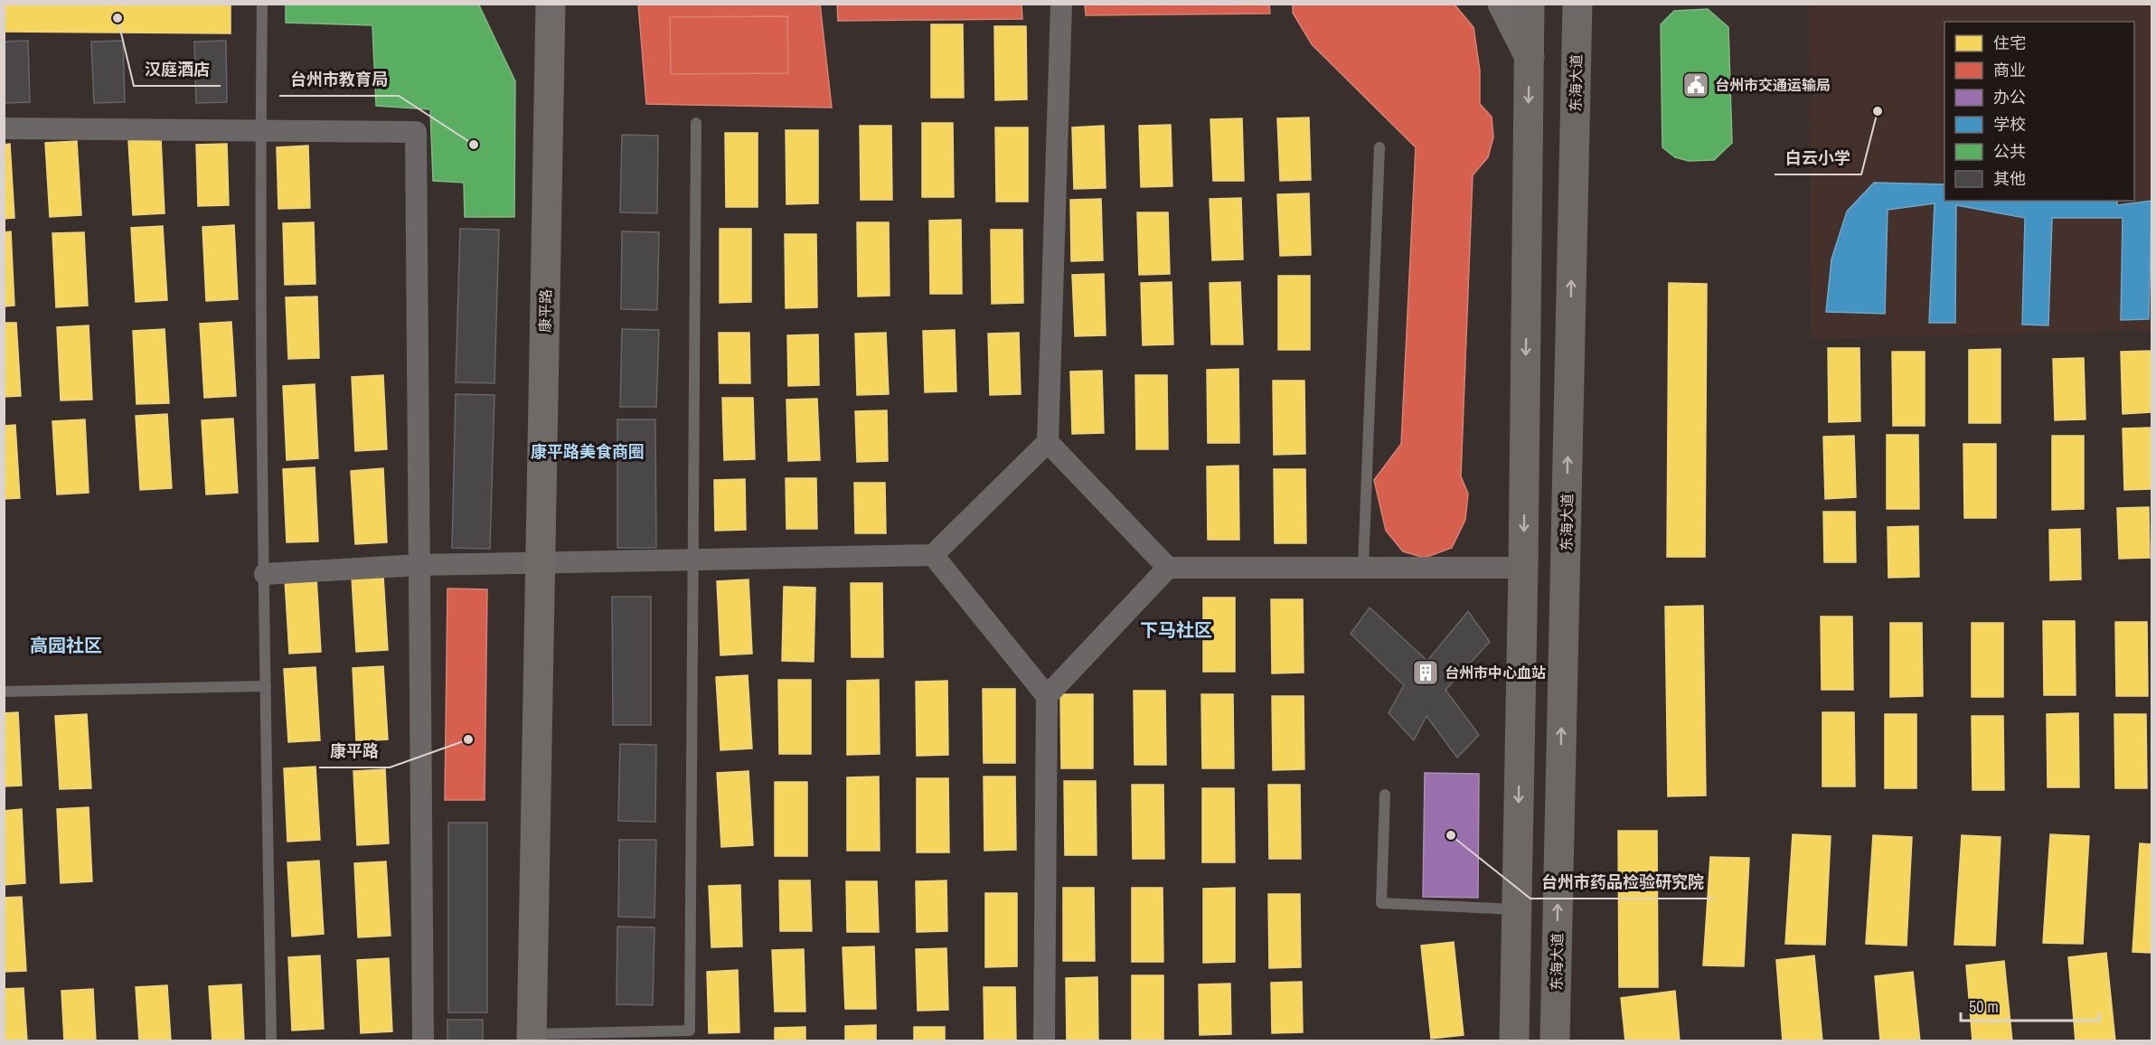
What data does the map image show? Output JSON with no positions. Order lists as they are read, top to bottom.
{
  "streets": {
    "main road": ["东海大道"],
    "street": ["康平路"]
  },
  "districts": ["康平路美食商圈", "下马社区", "高园社区"],
  "places": {
    "other": [
      "汉庭酒店",
      "白云小学",
      "台州市教育局",
      "康平路",
      "台州市药品检验研究院"
    ],
    "public building": ["台州市交通运输局"],
    "building": ["台州市中心血站"]
  },
  "legend": [
    "住宅",
    "商业",
    "办公",
    "学校",
    "公共",
    "其他"
  ],
  "scale_bar": "50 m"
}
